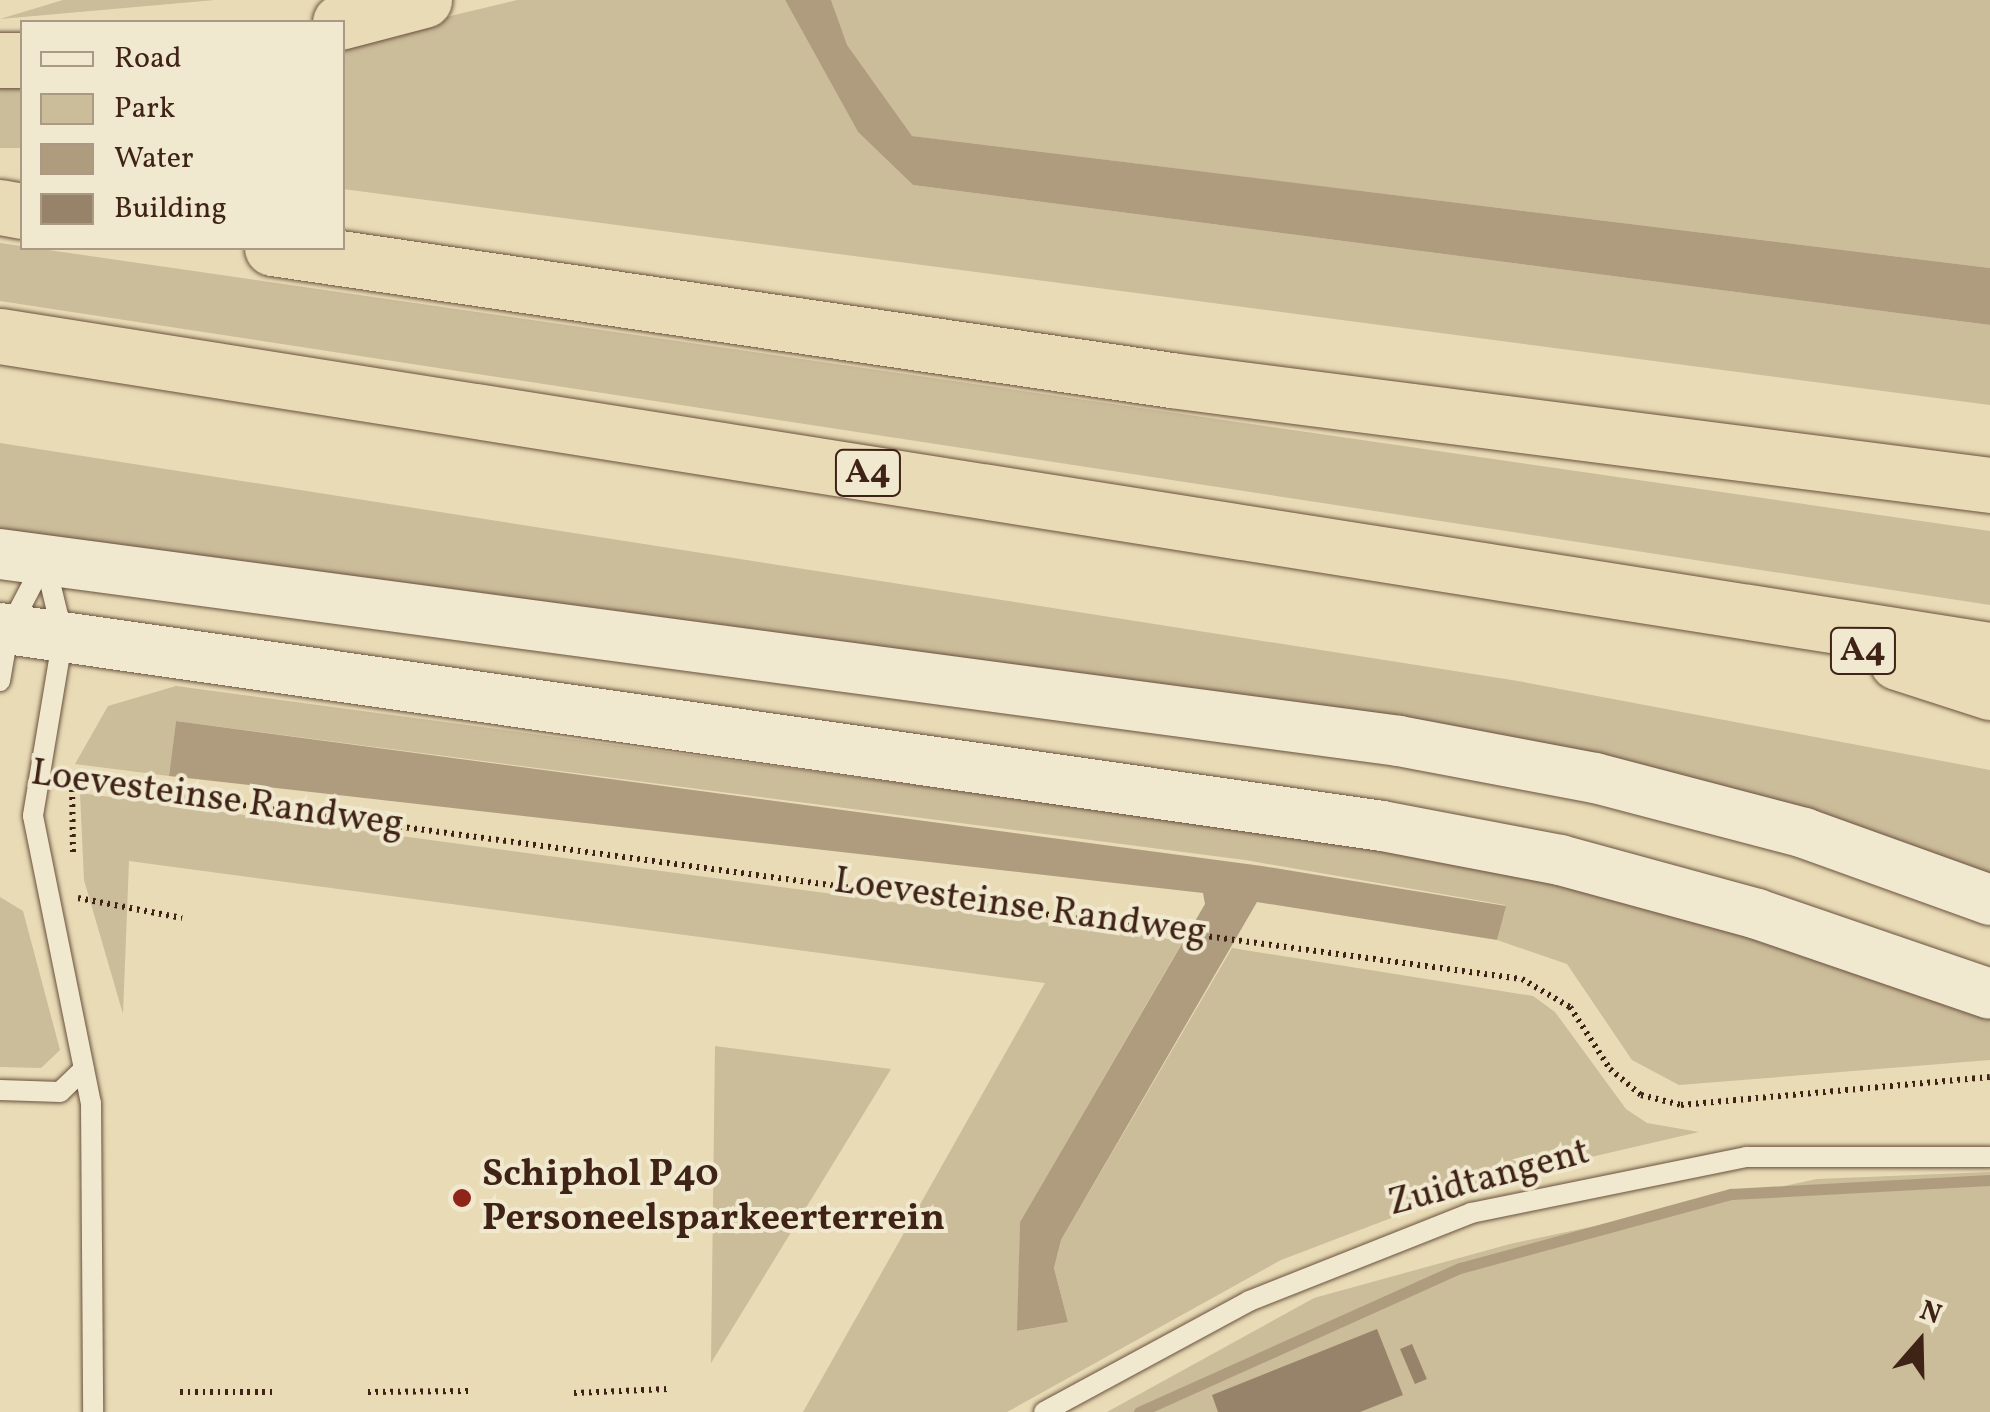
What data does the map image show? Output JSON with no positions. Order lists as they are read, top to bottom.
{
  "streets": {
    "highway": ["A4"],
    "lane": ["Zuidtangent"],
    "path": ["Loevesteinse Randweg"]
  },
  "places": ["Schiphol P40 Personeelsparkeerterrein"],
  "legend": [
    "Road",
    "Park",
    "Water",
    "Building"
  ],
  "north": "top"
}
